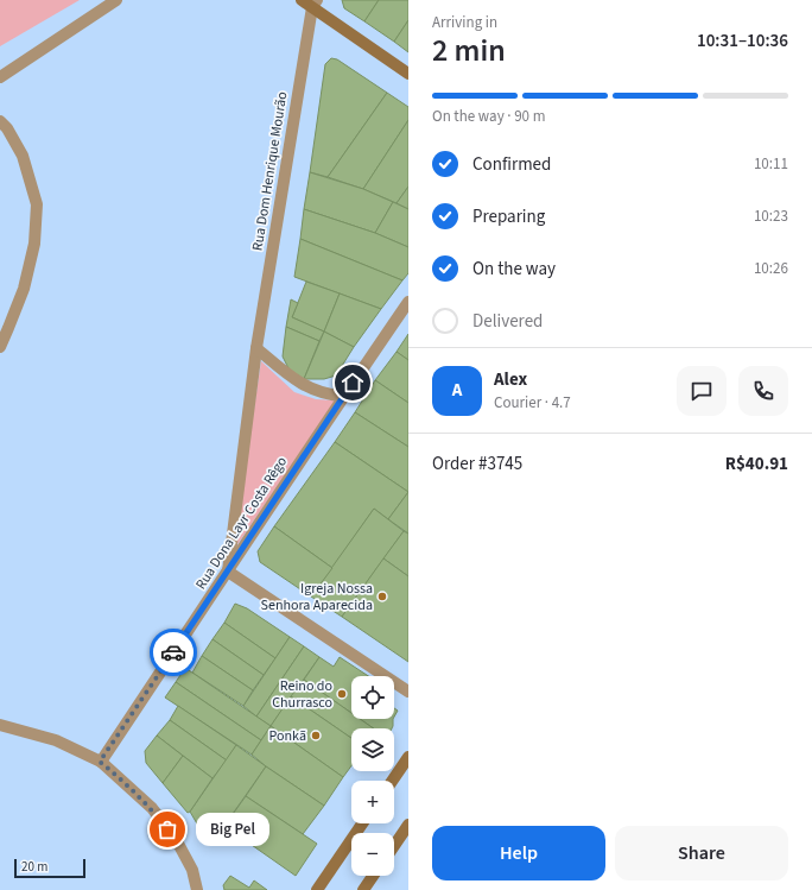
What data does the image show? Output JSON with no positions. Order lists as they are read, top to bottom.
{
  "streets": {
    "street": ["Rua Dom Henrique Mourão", "Rua Dona Layr Costa Rêgo"]
  },
  "crossings": [
    ["Rua Dom Henrique Mourão", "Rua Dona Layr Costa Rêgo"]
  ],
  "places": [
    "Igreja Nossa Senhora Aparecida",
    "Reino do Churrasco",
    "Ponkã",
    "Big Pel"
  ],
  "scale_bar": "20 m",
  "page": {
    "heading": ["2 min", "Arriving in", "10:31–10:36"],
    "panel": [
      "Alex",
      "Courier · 4.7",
      "Order #3745",
      "R$40.91"
    ],
    "bar": "On the way · 90 m",
    "list": [
      ["Confirmed", "10:11"],
      ["Preparing", "10:23"],
      ["On the way", "10:26"],
      "Delivered"
    ],
    "round": "A",
    "map_buttons": ["+", "−"],
    "bubble": "Big Pel",
    "buttons": ["Help", "Share"],
    "scale": "20 m"
  }
}
